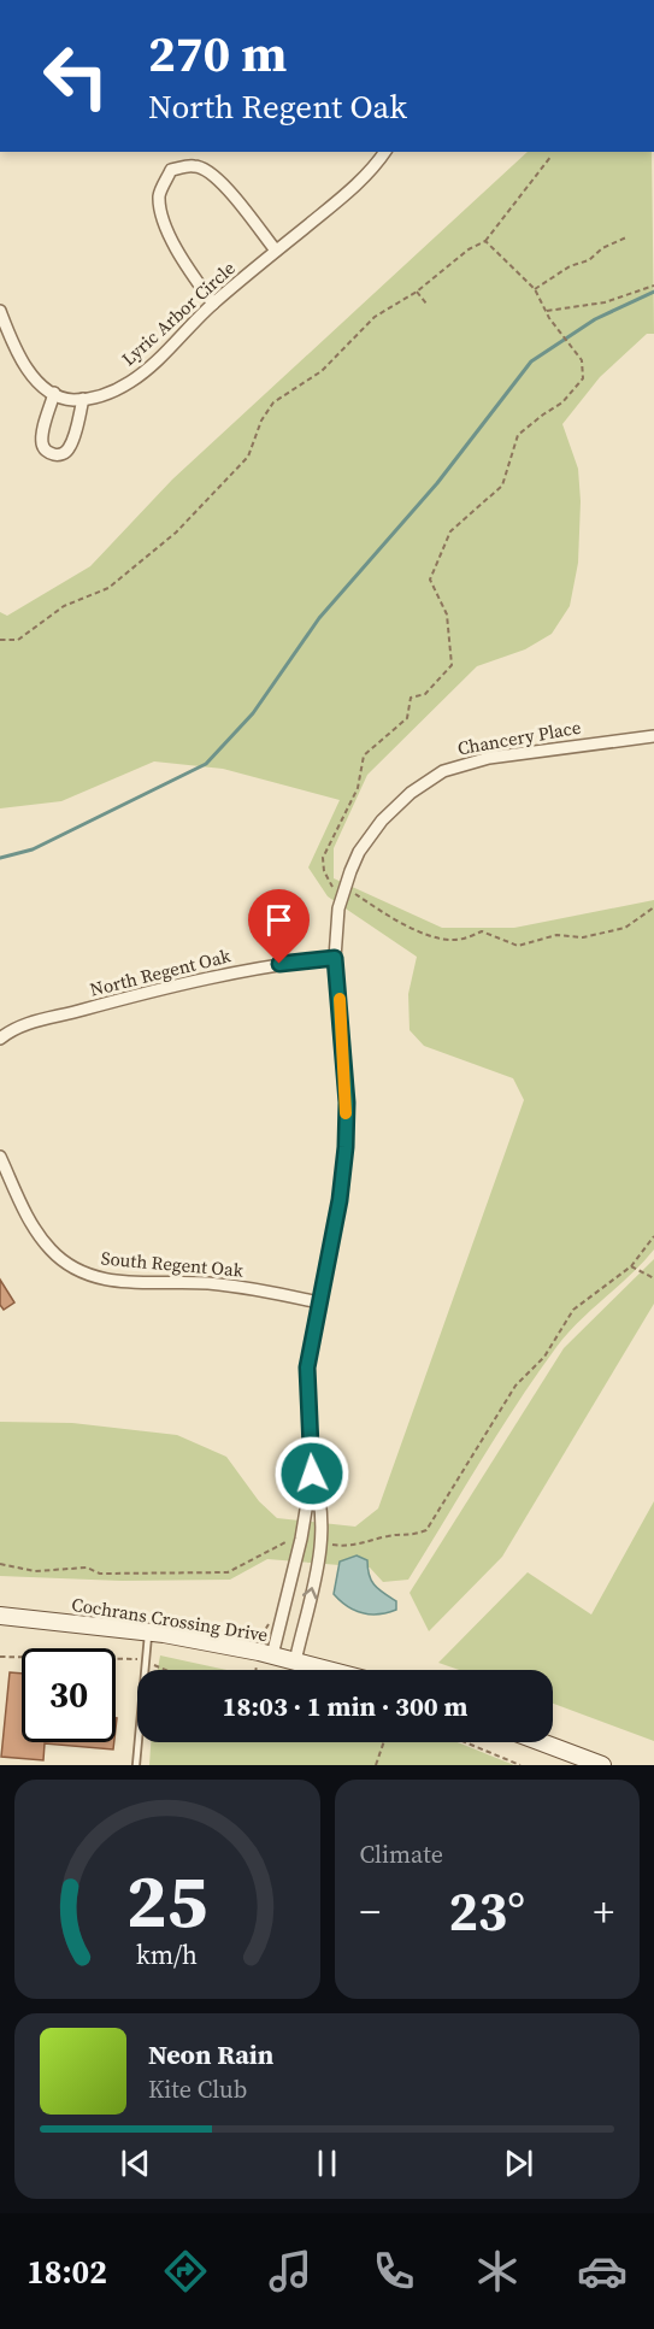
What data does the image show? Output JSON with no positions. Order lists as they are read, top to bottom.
{
  "streets": {
    "street": [
      "Lyric Arbor Circle",
      "Chancery Place",
      "North Regent Oak",
      "South Regent Oak",
      "Cochrans Crossing Drive"
    ]
  },
  "crossings": [
    ["Chancery Place", "North Regent Oak"],
    ["Chancery Place", "South Regent Oak"],
    ["Chancery Place", "Cochrans Crossing Drive"]
  ],
  "page": {
    "turn": ["270 m", "North Regent Oak"],
    "limit": "30",
    "trip": "18:03 · 1 min · 300 m",
    "tile": "Climate",
    "heat": ["−", "23°", "+"],
    "song": ["Neon Rain", "Kite Club"],
    "tabs": "18:02",
    "gauge": ["25", "km/h"]
  }
}
